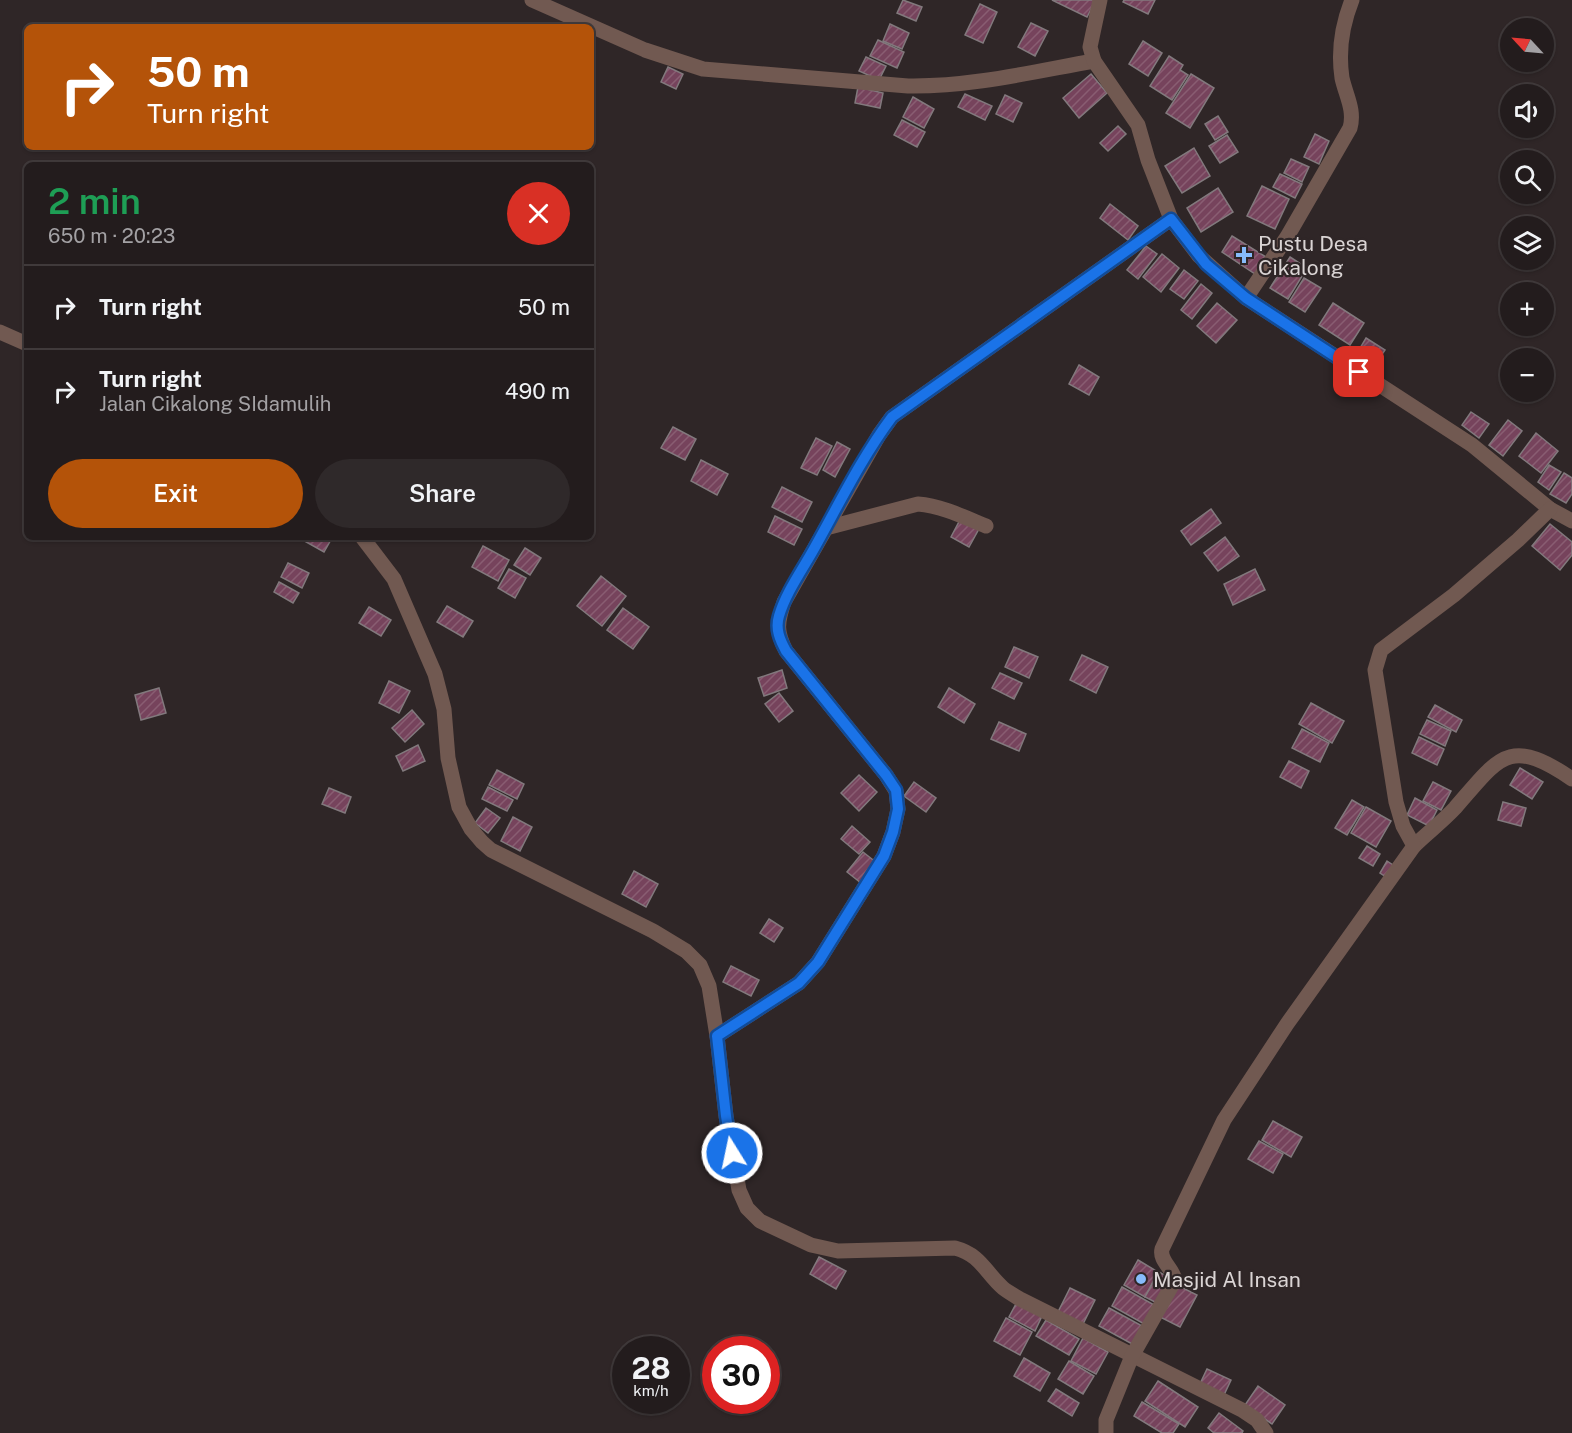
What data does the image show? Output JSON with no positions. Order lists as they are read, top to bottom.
{
  "places": {
    "health": ["Pustu Desa Cikalong"],
    "other": ["Masjid Al Insan"]
  },
  "north": "top left",
  "page": {
    "map_buttons": ["+", "−"],
    "turn": ["50 m", "Turn right"],
    "heading": ["2 min", "650 m · 20:23"],
    "list": [
      {
        "name": "Turn right",
        "value": "50 m"
      },
      {
        "name": "Turn right",
        "note": "Jalan Cikalong SIdamulih",
        "value": "490 m"
      }
    ],
    "buttons": ["Exit", "Share"],
    "speed": "28 km/h",
    "limit": "30"
  }
}
